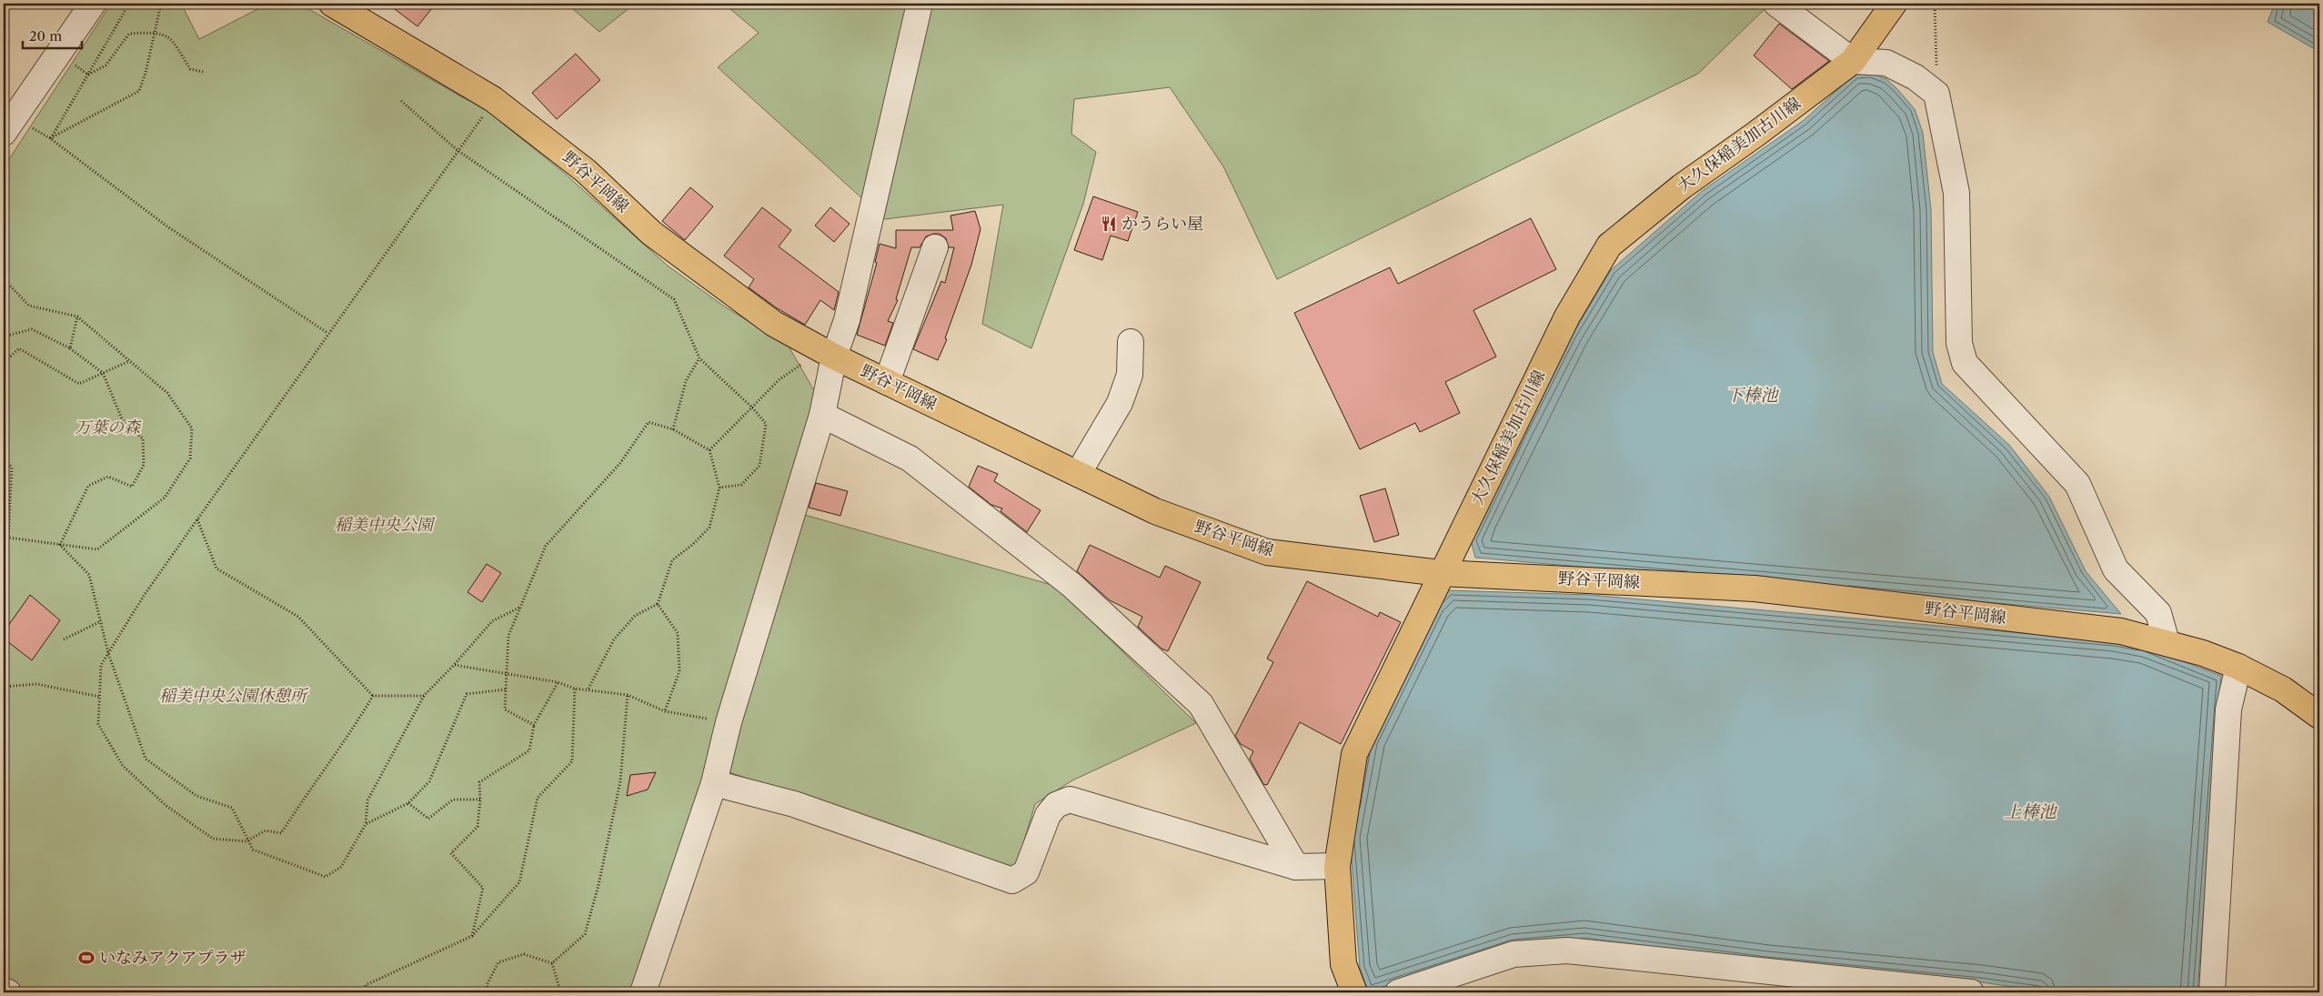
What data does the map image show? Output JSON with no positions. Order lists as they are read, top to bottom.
{
  "streets": {
    "main road": ["大久保稲美加古川線", "野谷平岡線"]
  },
  "crossings": [
    ["大久保稲美加古川線", "野谷平岡線"]
  ],
  "water": ["下棒池", "上棒池"],
  "parks": ["万葉の森", "稲美中央公園", "稲美中央公園休憩所"],
  "places": {
    "restaurant": ["かうらい屋"],
    "sports": ["いなみアクアプラザ"]
  },
  "scale_bar": "20 m"
}
